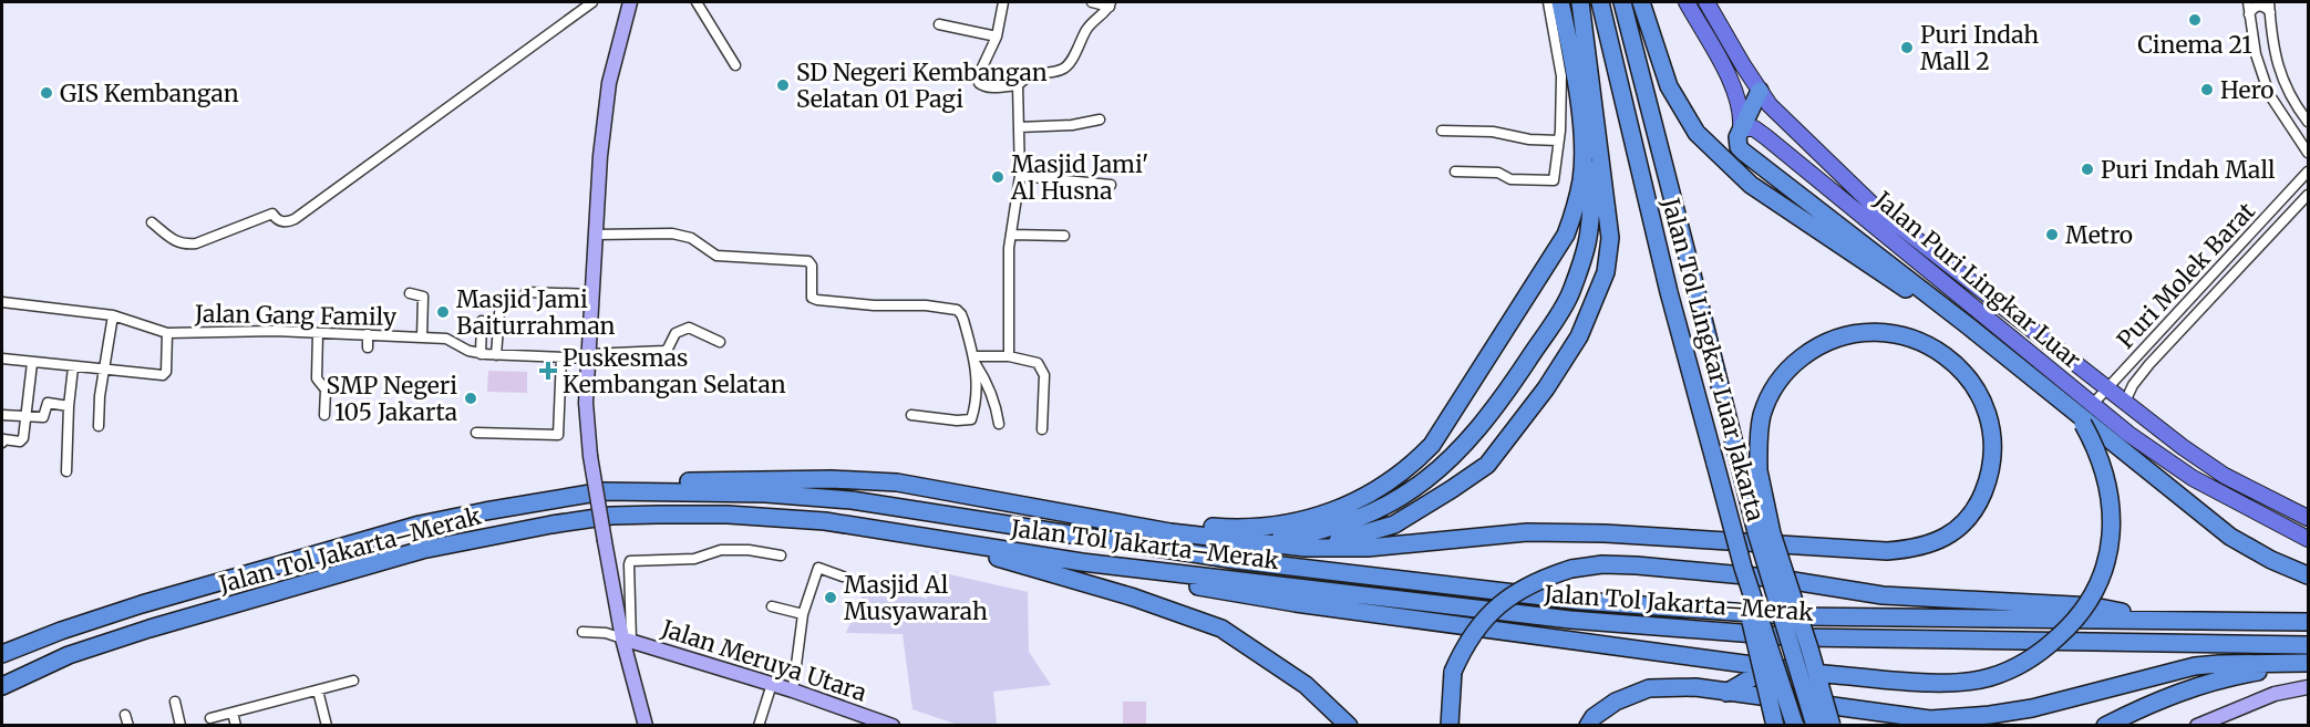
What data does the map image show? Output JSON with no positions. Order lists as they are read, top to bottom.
{
  "streets": {
    "highway": ["Jalan Tol Lingkar Luar Jakarta", "Jalan Tol Jakarta–Merak"],
    "main road": ["Jalan Puri Lingkar Luar", "Jalan Meruya Utara"],
    "street": ["Puri Molek Barat", "Jalan Gang Family"]
  },
  "crossings": [
    ["Puri Molek Barat", "Jalan Puri Lingkar Luar"]
  ],
  "places": {
    "other": [
      "Cinema 21",
      "Puri Indah Mall 2",
      "SD Negeri Kembangan Selatan 01 Pagi",
      "Hero",
      "GIS Kembangan",
      "Puri Indah Mall",
      "Masjid Jami' Al Husna",
      "Metro",
      "Masjid Jami Baiturrahman",
      "SMP Negeri 105 Jakarta",
      "Masjid Al Musyawarah"
    ],
    "health": ["Puskesmas Kembangan Selatan"]
  }
}
